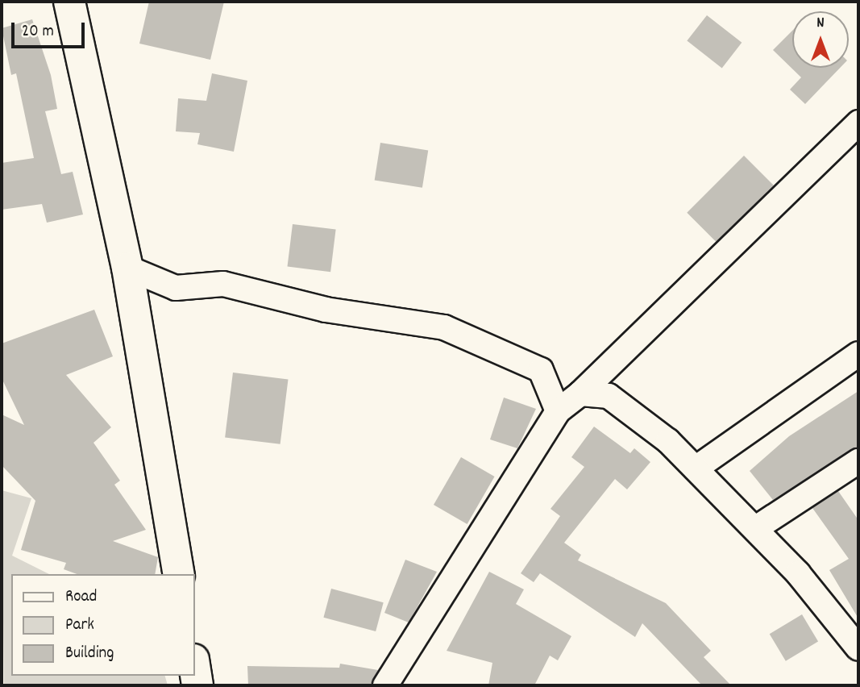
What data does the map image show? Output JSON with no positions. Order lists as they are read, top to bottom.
{
  "legend": ["Road", "Park", "Building"],
  "scale_bar": "20 m",
  "north": "top"
}
